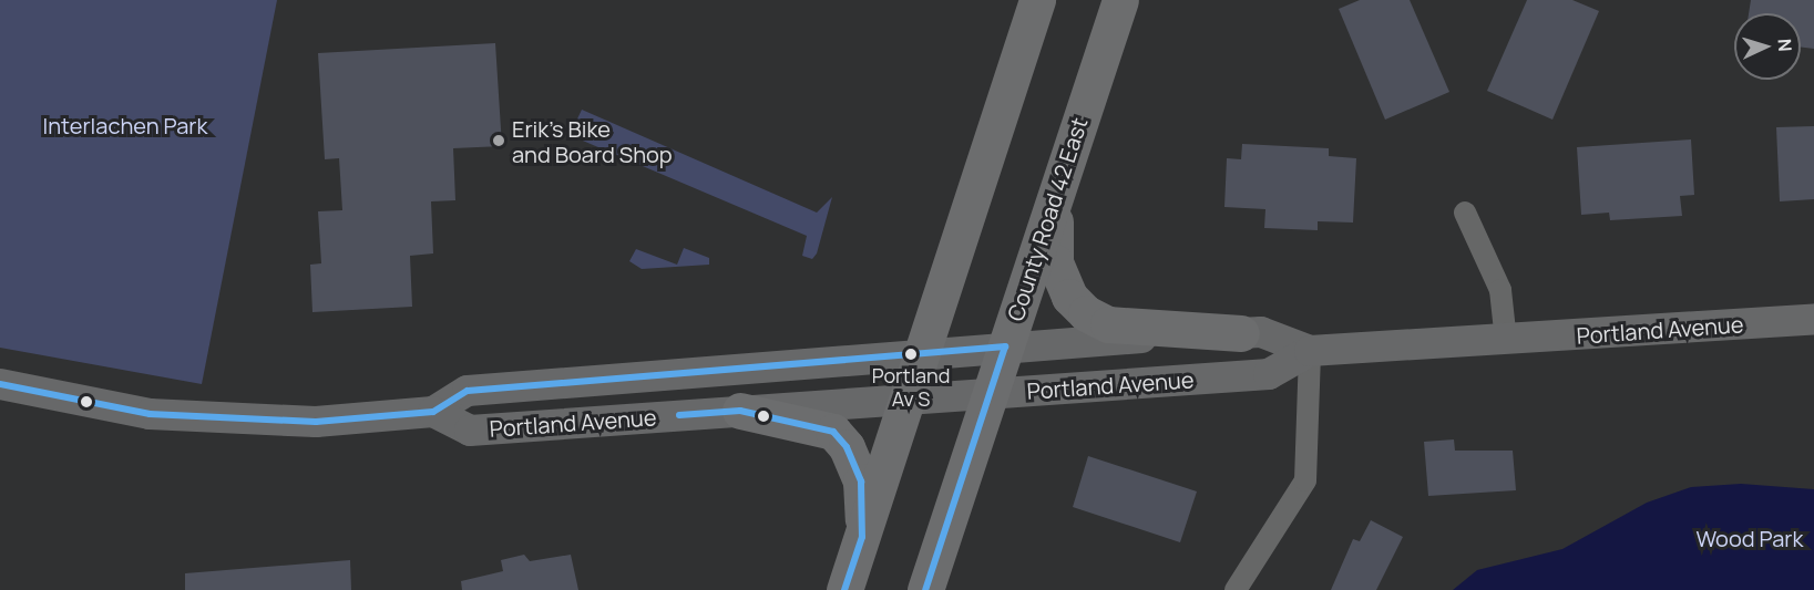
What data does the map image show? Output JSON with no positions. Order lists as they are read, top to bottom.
{
  "streets": {
    "highway": ["County Road 42 East"],
    "street": ["Portland Avenue"]
  },
  "crossings": [
    ["County Road 42 East", "Portland Avenue"]
  ],
  "parks": ["Interlachen Park", "Wood Park"],
  "places": ["Erik's Bike and Board Shop", "Portland Av S"],
  "north": "right"
}
